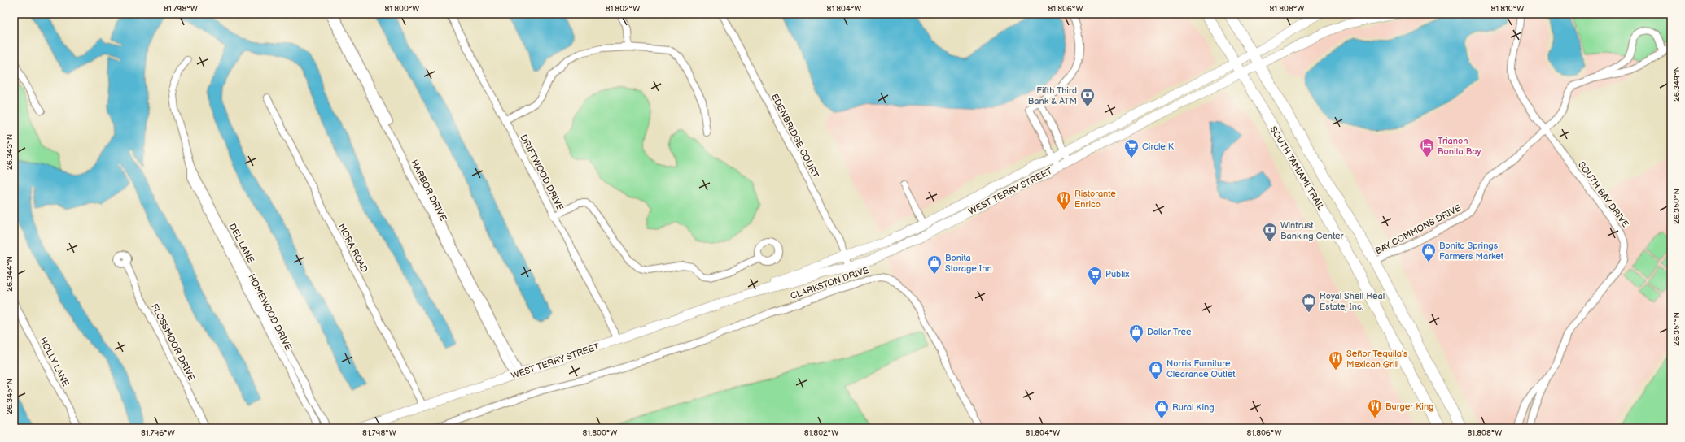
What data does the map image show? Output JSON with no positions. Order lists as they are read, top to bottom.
{
  "streets": {
    "main road": ["SOUTH TAMIAMI TRAIL"],
    "street": [
      "EDENBRIDGE COURT",
      "DRIFTWOOD DRIVE",
      "HARBOR DRIVE",
      "WEST TERRY STREET",
      "SOUTH BAY DRIVE",
      "BAY COMMONS DRIVE",
      "DEL LANE",
      "MORA ROAD",
      "CLARKSTON DRIVE",
      "HOMEWOOD DRIVE",
      "FLOSSMOOR DRIVE",
      "HOLLY LANE"
    ]
  },
  "crossings": [
    ["EDENBRIDGE COURT", "WEST TERRY STREET"],
    ["SOUTH TAMIAMI TRAIL", "WEST TERRY STREET"],
    ["DRIFTWOOD DRIVE", "WEST TERRY STREET"],
    ["HARBOR DRIVE", "WEST TERRY STREET"],
    ["WEST TERRY STREET", "MORA ROAD"],
    ["SOUTH BAY DRIVE", "BAY COMMONS DRIVE"],
    ["DEL LANE", "HOMEWOOD DRIVE"]
  ],
  "places": {
    "bank": ["Fifth Third Bank & ATM", "Wintrust Banking Center"],
    "hotel": ["Trianon Bonita Bay"],
    "supermarket": ["Circle K", "Publix"],
    "restaurant": ["Ristorante Enrico", "Señor Tequila’s Mexican Grill", "Burger King"],
    "shop": [
      "Bonita Springs Farmers Market",
      "Bonita Storage Inn",
      "Dollar Tree",
      "Norris Furniture Clearance Outlet",
      "Rural King"
    ],
    "office": ["Royal Shell Real Estate, Inc."]
  },
  "coordinates": [
    "81.798°W",
    "81.800°W",
    "81.802°W",
    "81.804°W",
    "81.806°W",
    "81.808°W",
    "81.810°W",
    "26.349°N",
    "26.343°N",
    "26.350°N",
    "26.344°N",
    "26.351°N",
    "26.345°N",
    "81.796°W"
  ]
}
